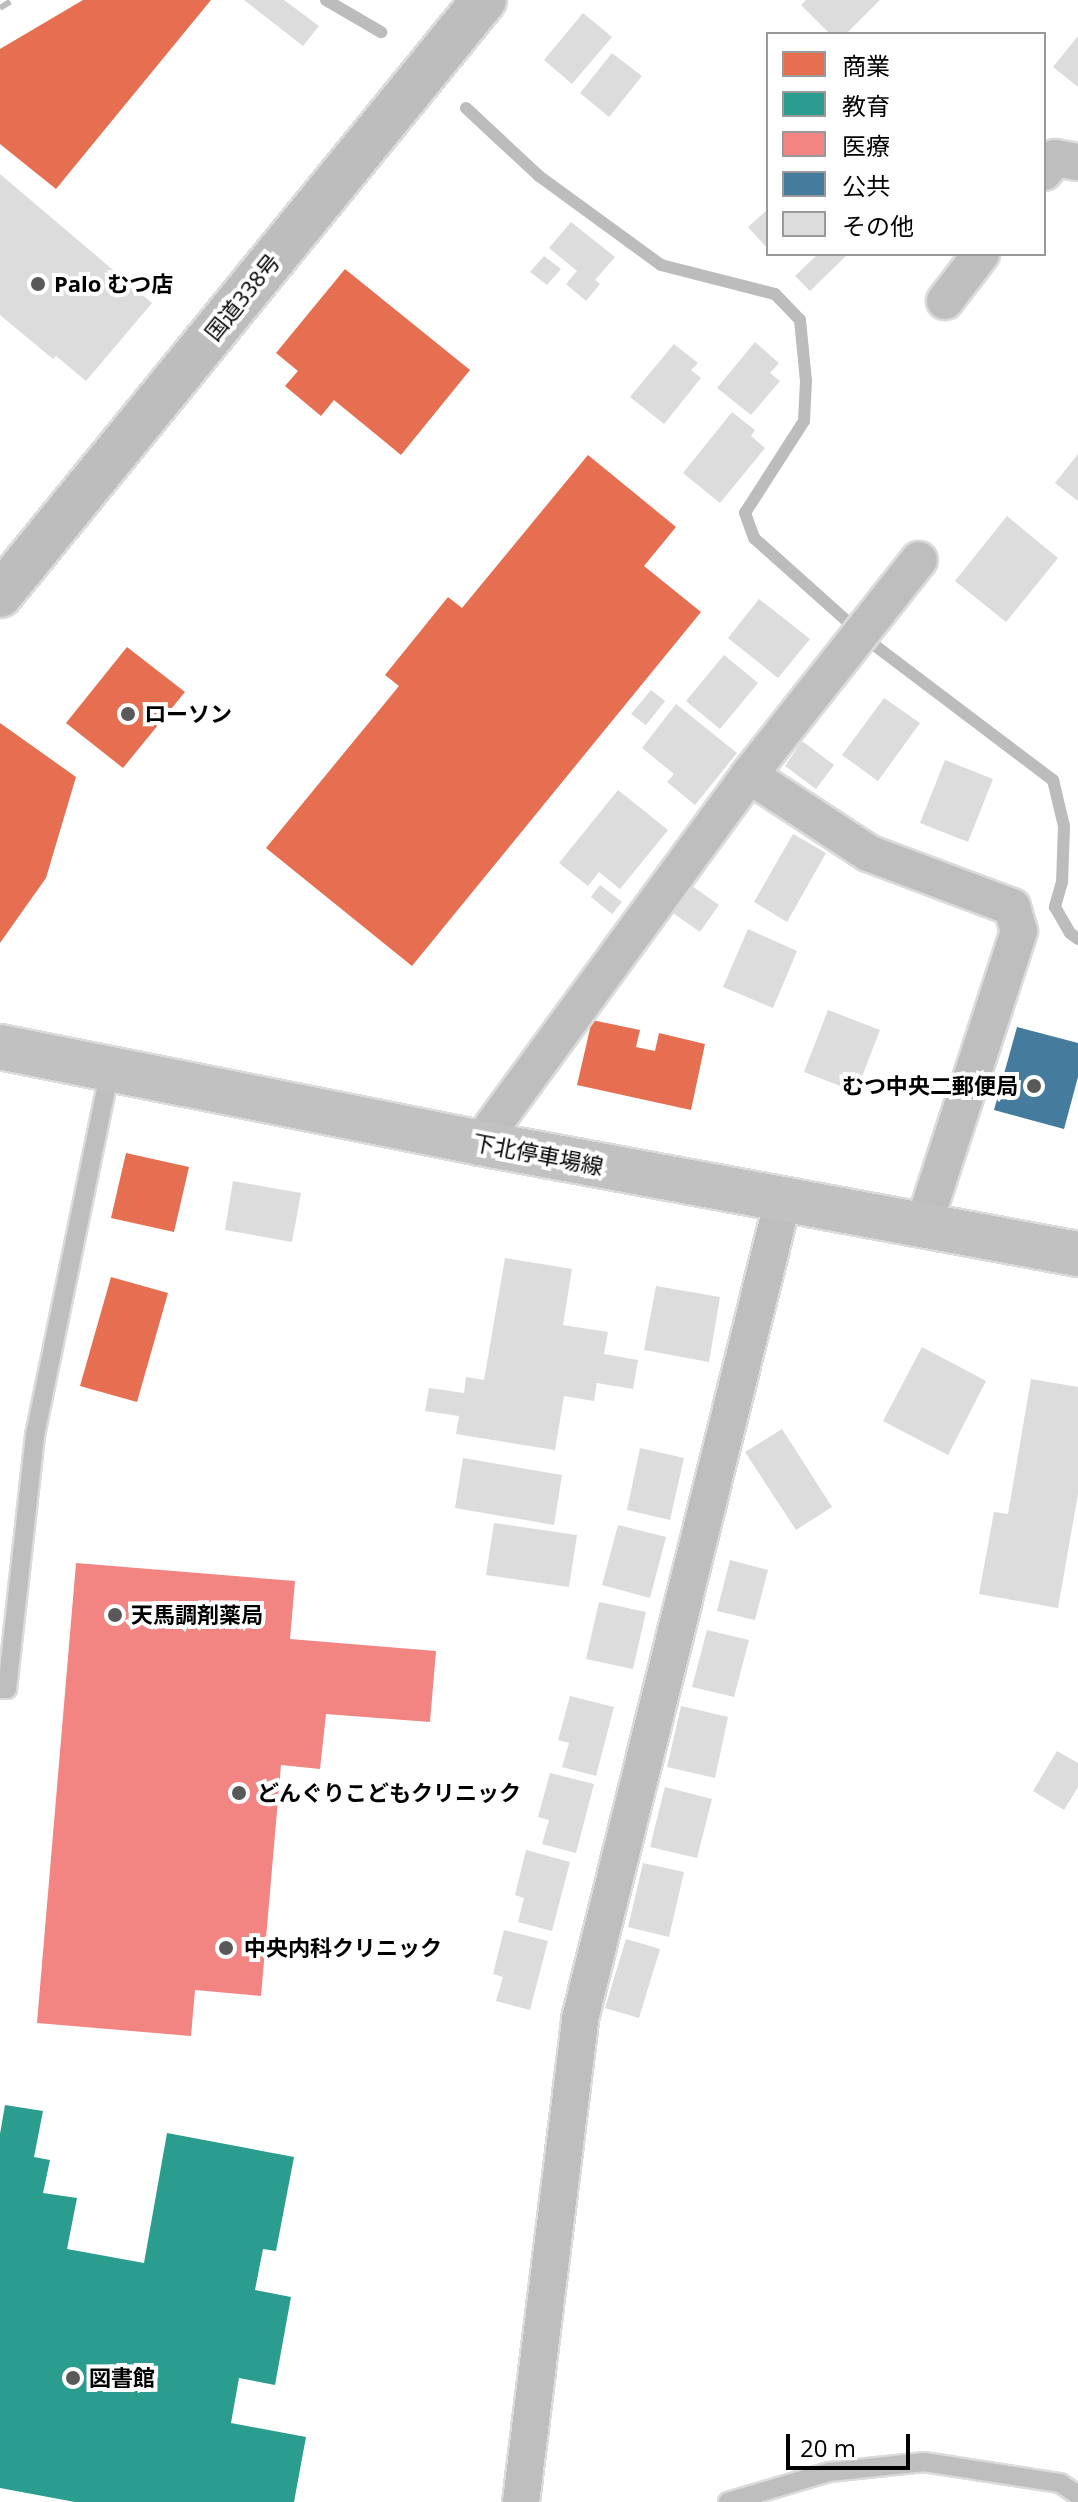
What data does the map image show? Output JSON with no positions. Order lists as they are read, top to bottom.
{
  "streets": {
    "highway": ["国道338号"],
    "main road": ["下北停車場線"]
  },
  "places": [
    "Palo むつ店",
    "ローソン",
    "むつ中央二郵便局",
    "天馬調剤薬局",
    "どんぐりこどもクリニック",
    "中央内科クリニック",
    "図書館"
  ],
  "legend": [
    "商業",
    "教育",
    "医療",
    "公共",
    "その他"
  ],
  "scale_bar": "20 m"
}
